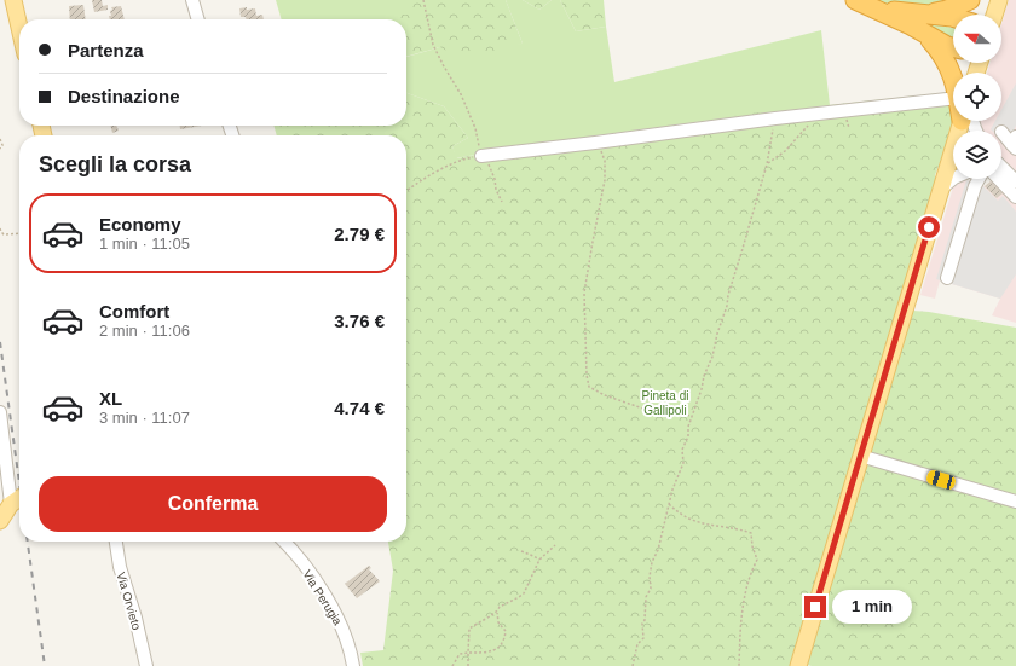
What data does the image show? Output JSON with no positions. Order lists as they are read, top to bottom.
{
  "streets": {
    "street": ["Via Perugia", "Via Orvieto"]
  },
  "parks": ["Pineta di Gallipoli"],
  "north": "left",
  "page": {
    "banner": ["Partenza", "Destinazione"],
    "heading": "Scegli la corsa",
    "list": [
      {
        "name": "Economy",
        "note": "1 min · 11:05",
        "value": "2.79 €"
      },
      {
        "name": "Comfort",
        "note": "2 min · 11:06",
        "value": "3.76 €"
      },
      {
        "name": "XL",
        "note": "3 min · 11:07",
        "value": "4.74 €"
      }
    ],
    "buttons": "Conferma",
    "bubble": "1 min"
  }
}
